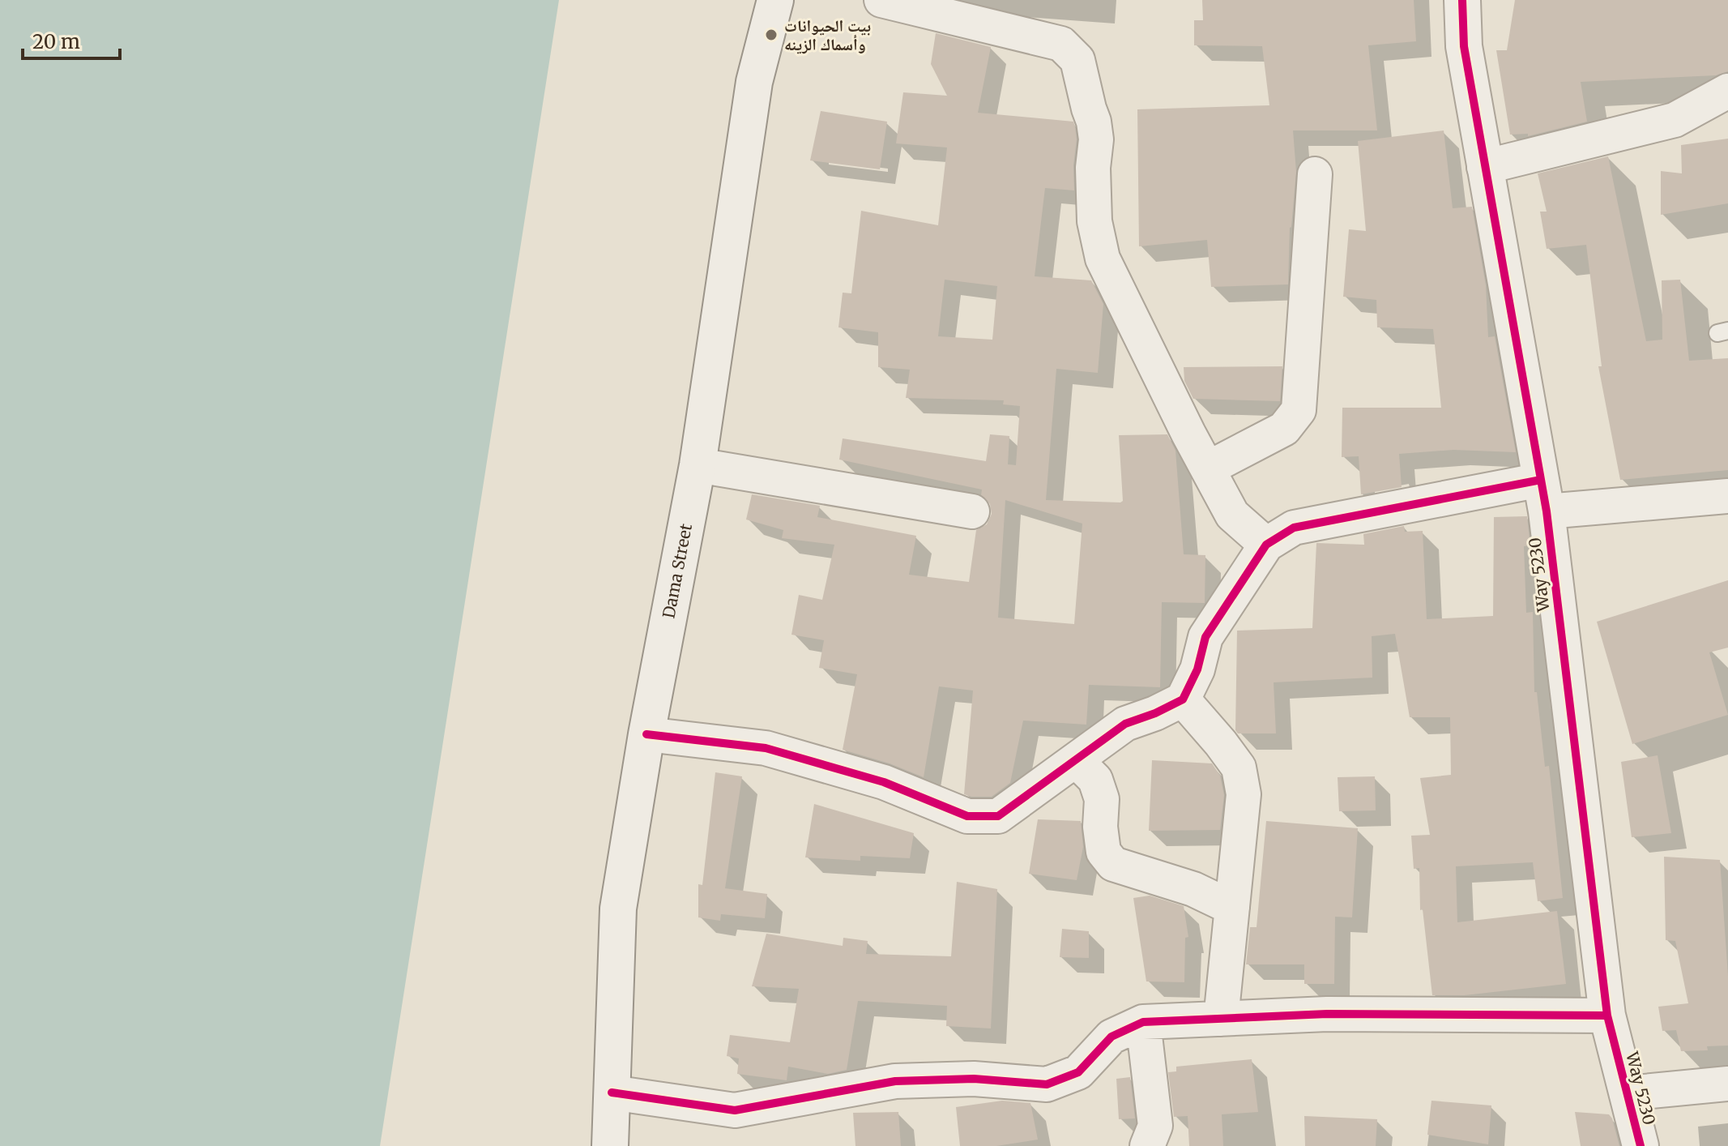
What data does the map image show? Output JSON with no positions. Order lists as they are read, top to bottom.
{
  "streets": {
    "main road": ["Dama Street", "Way 5230"]
  },
  "places": ["بيت الحيوانات وأسماك الزينه"],
  "scale_bar": "20 m"
}
